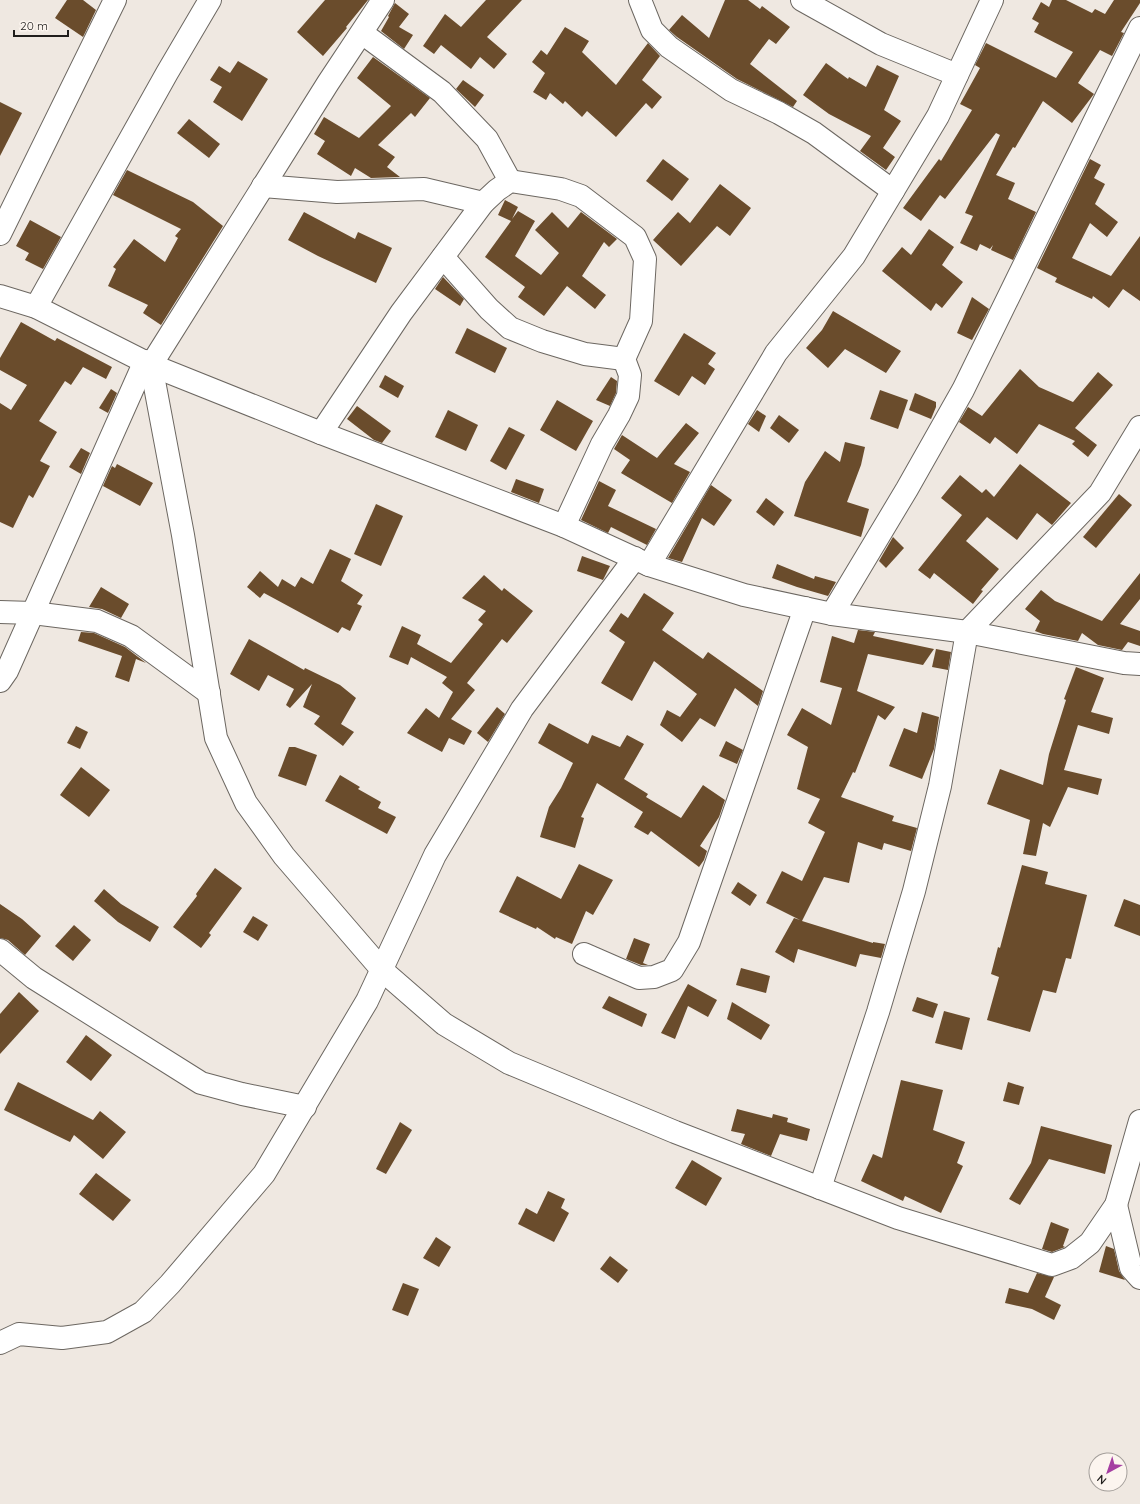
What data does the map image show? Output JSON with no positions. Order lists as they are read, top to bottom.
{
  "scale_bar": "20 m",
  "north": "bottom left"
}
